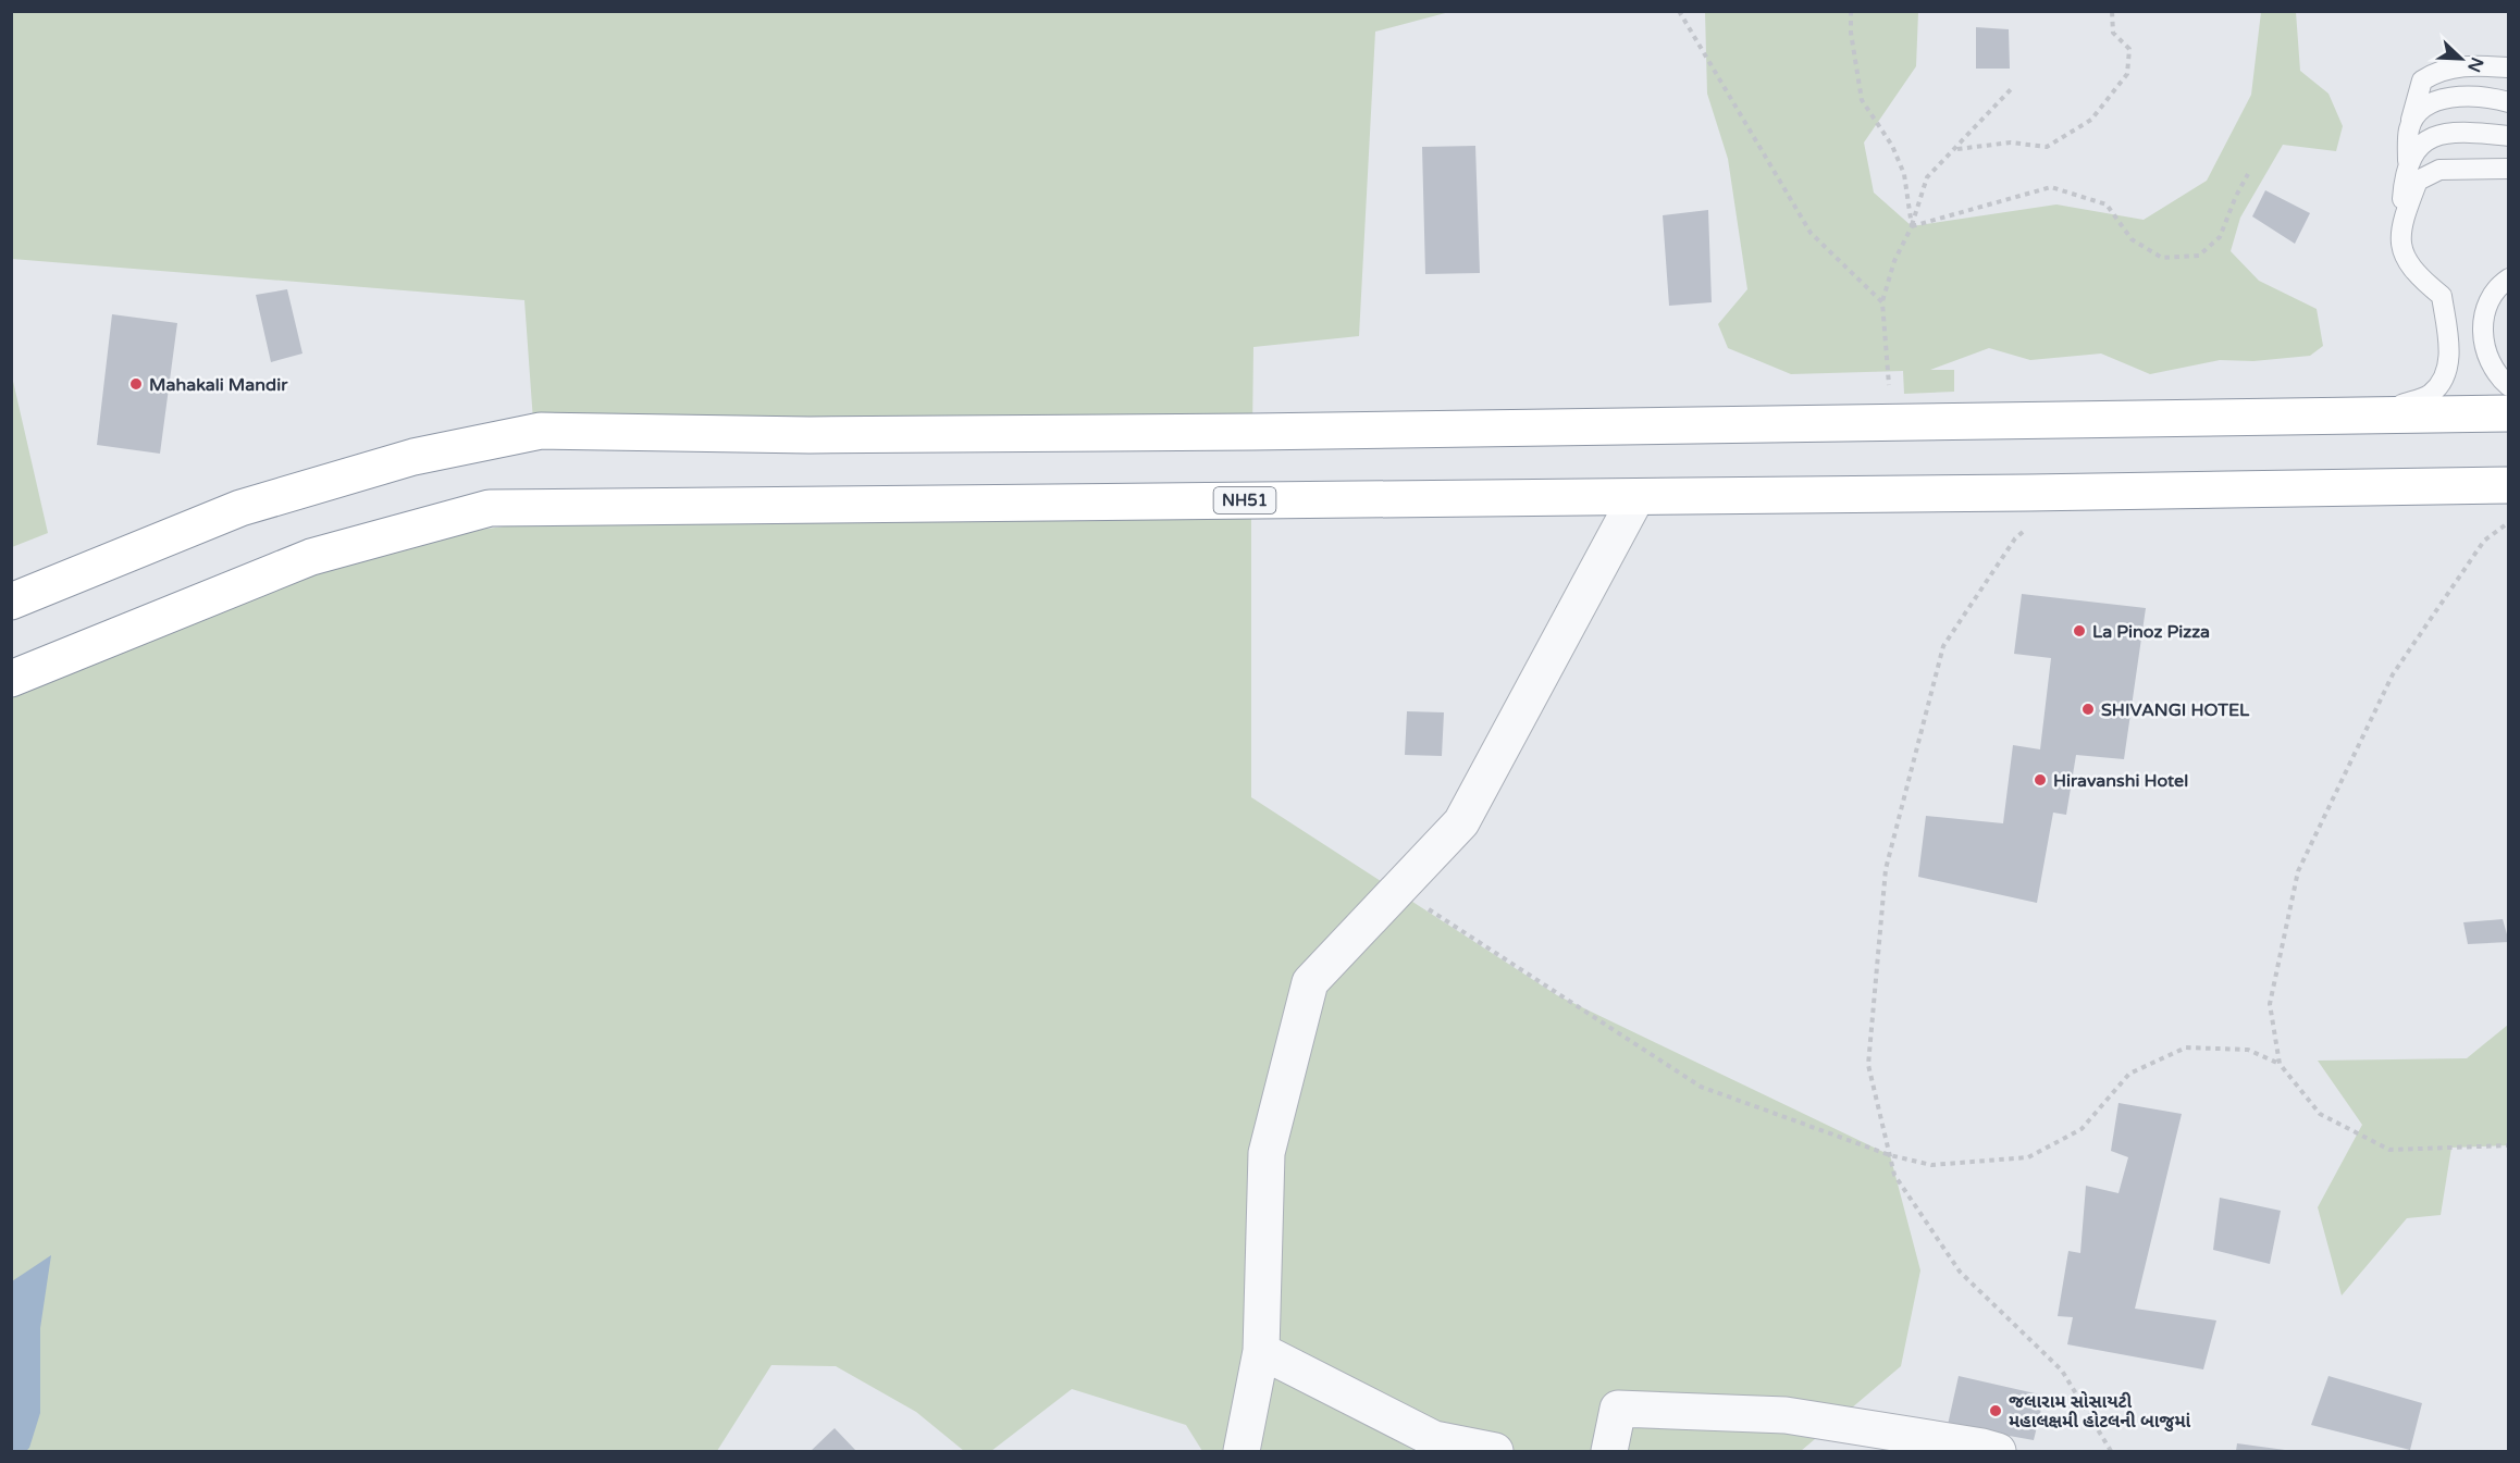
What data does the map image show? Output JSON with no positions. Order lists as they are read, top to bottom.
{
  "streets": {
    "highway": ["NH51"]
  },
  "places": [
    "Mahakali Mandir",
    "La Pinoz Pizza",
    "SHIVANGI HOTEL",
    "Hiravanshi Hotel",
    "જલારામ સોસાયટી મહાલ‌ક્ષમી હોટલની બાજુમાં"
  ],
  "north": "bottom right"
}
